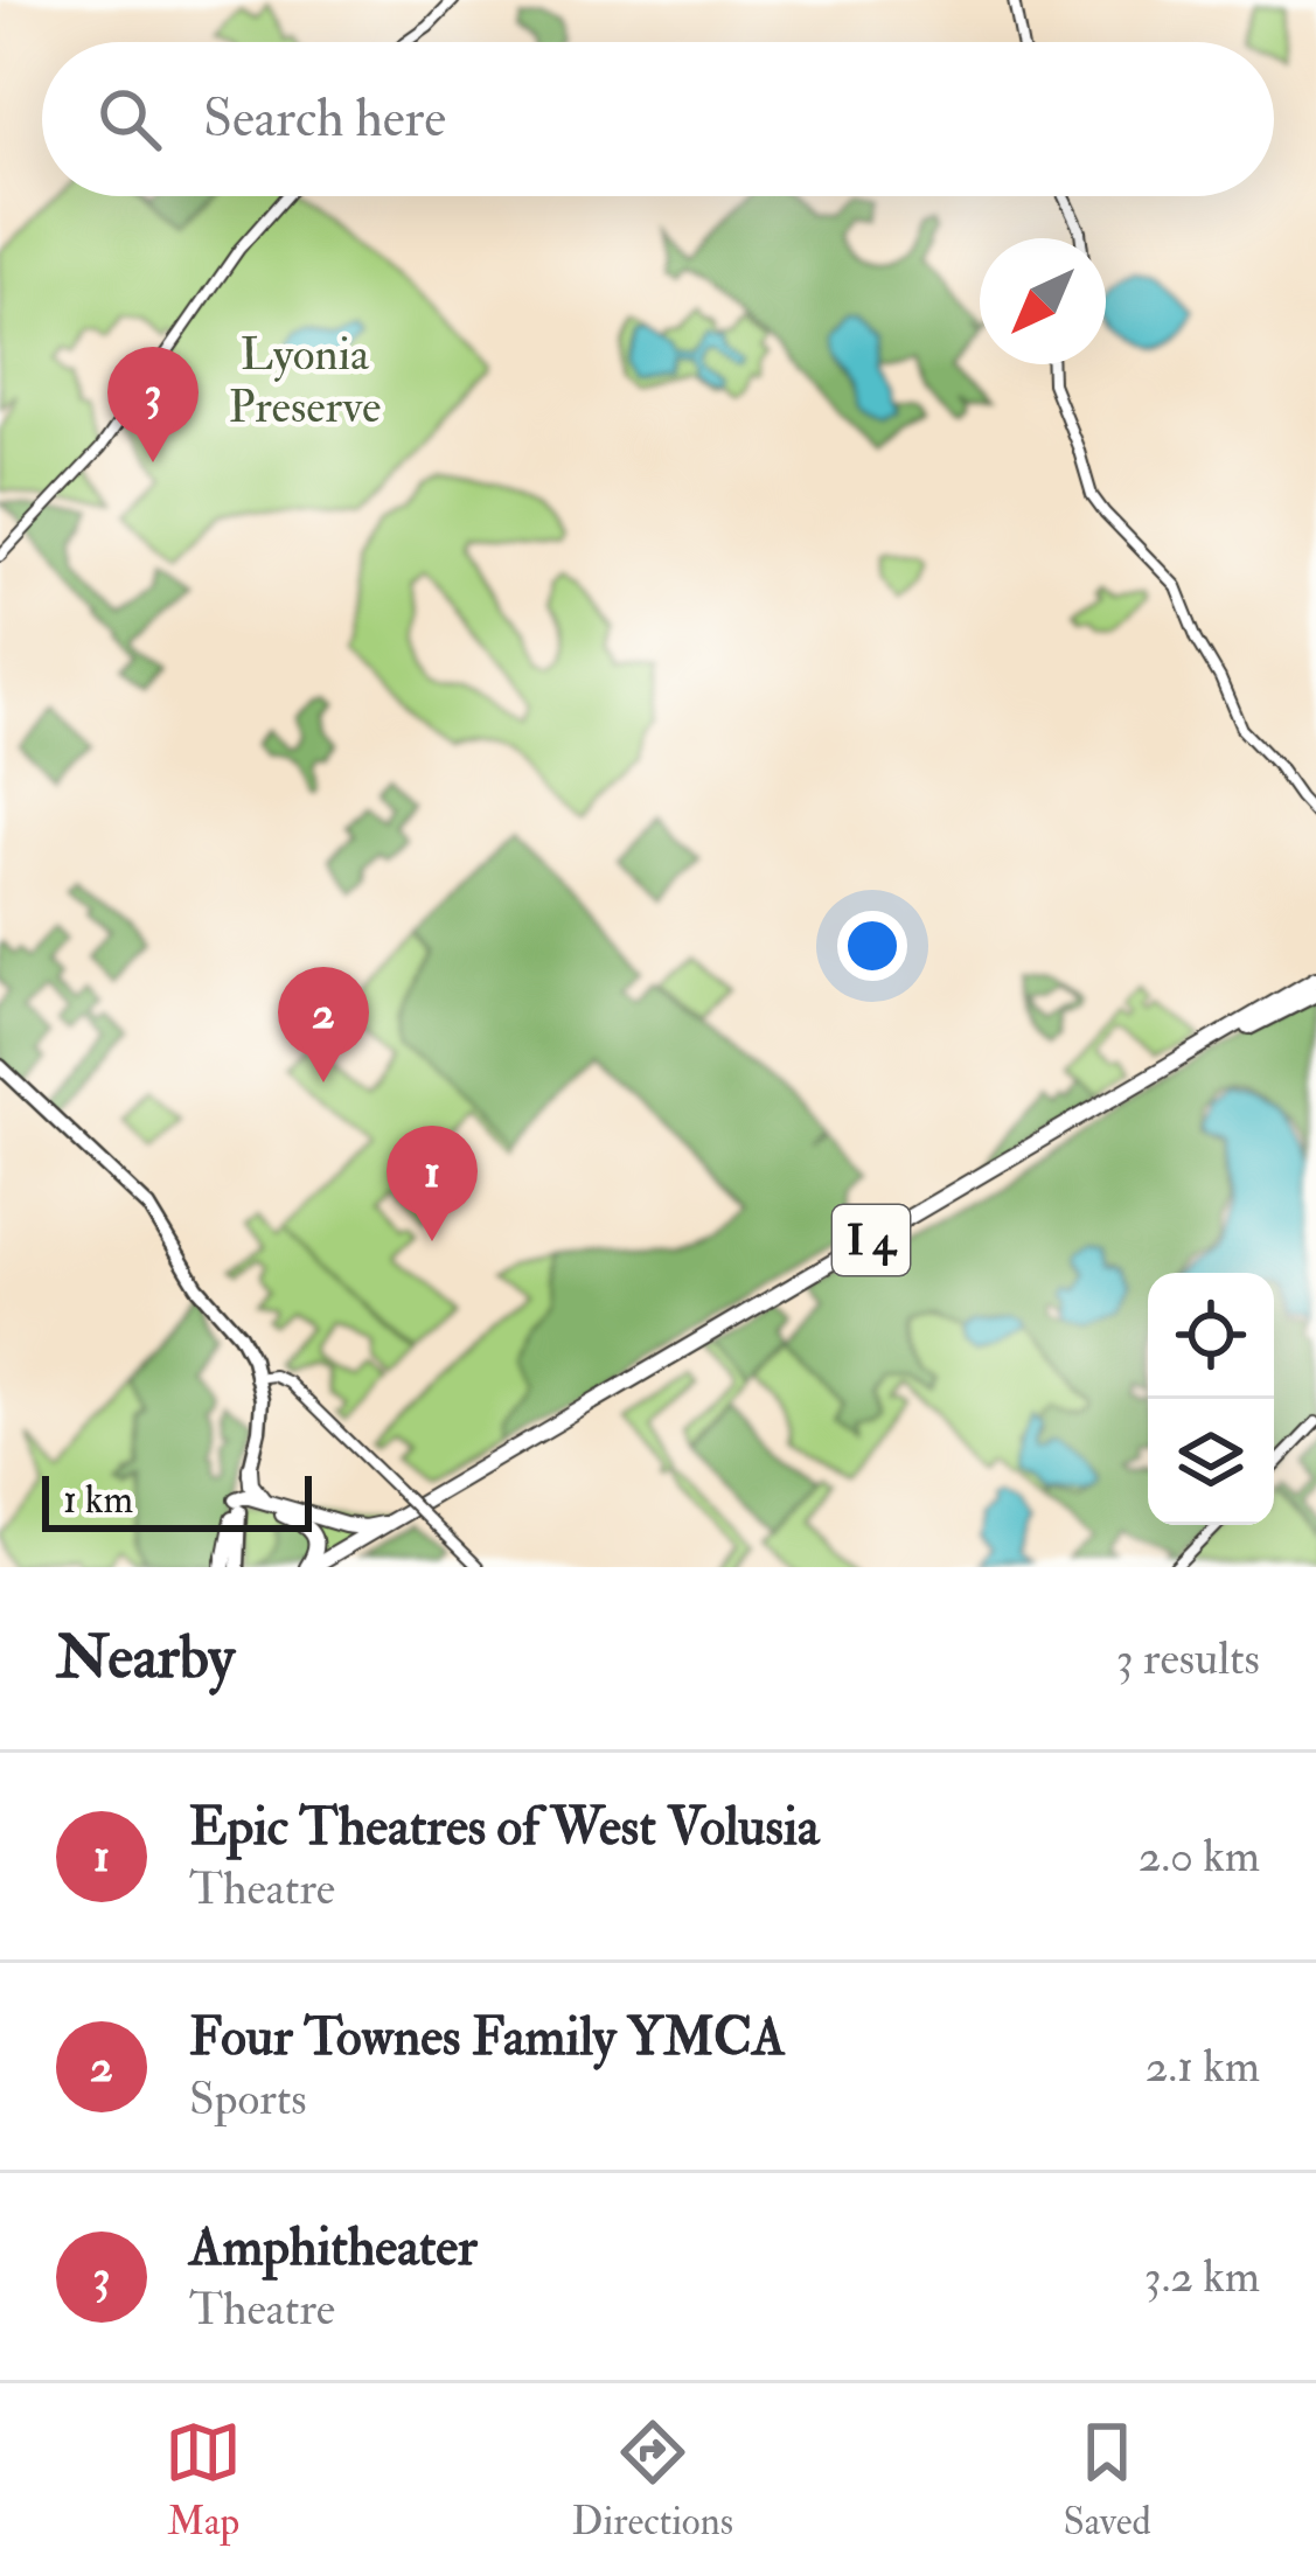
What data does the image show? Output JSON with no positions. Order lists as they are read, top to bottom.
{
  "streets": {
    "highway": ["I 4"]
  },
  "parks": ["Lyonia Preserve"],
  "scale_bar": "1 km",
  "north": "bottom left",
  "page": {
    "search": "Search here",
    "pins": ["3", "2", "1"],
    "scale": "1 km",
    "heading": ["Nearby", "3 results"],
    "list": [
      {
        "mark": "1",
        "name": "Epic Theatres of West Volusia",
        "note": "Theatre",
        "value": "2.0 km"
      },
      {
        "mark": "2",
        "name": "Four Townes Family YMCA",
        "note": "Sports",
        "value": "2.1 km"
      },
      {
        "mark": "3",
        "name": "Amphitheater",
        "note": "Theatre",
        "value": "3.2 km"
      }
    ],
    "nav": ["Map", "Directions", "Saved"]
  }
}
